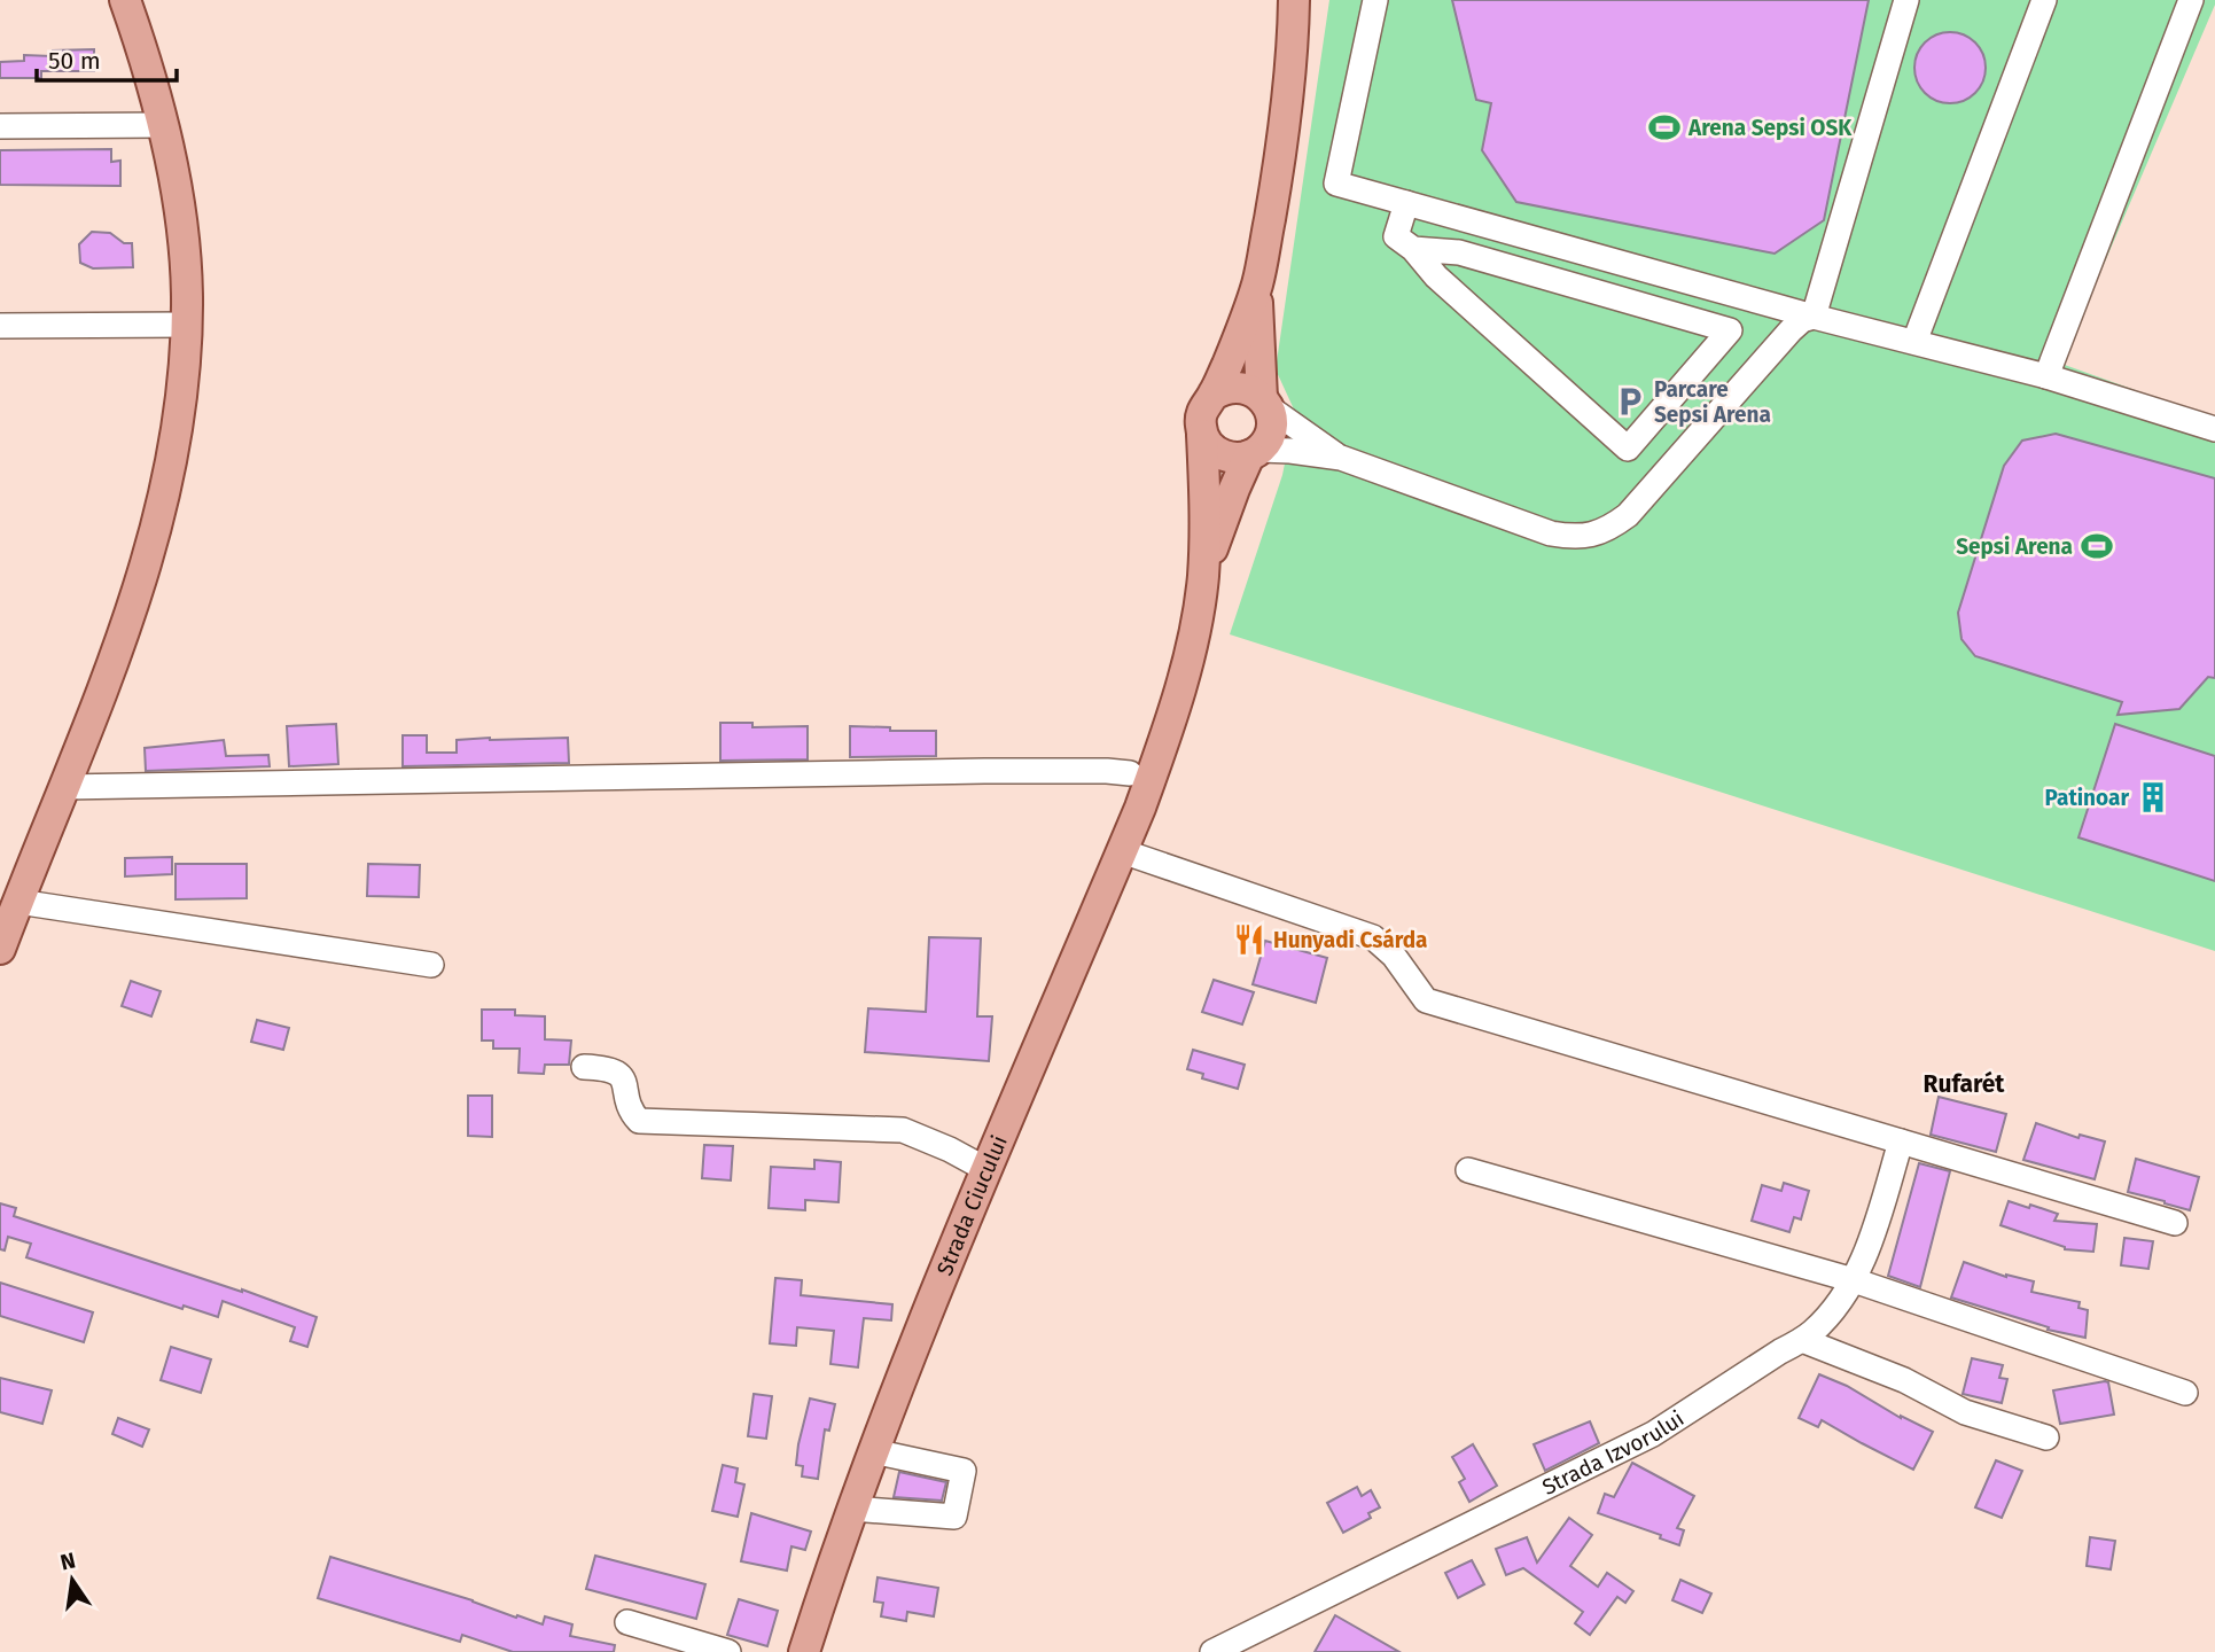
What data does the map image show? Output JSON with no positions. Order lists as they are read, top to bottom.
{
  "streets": {
    "main road": ["Strada Ciucului"],
    "street": ["Strada Izvorului"]
  },
  "districts": ["Rufarét"],
  "places": {
    "sports": ["Arena Sepsi OSK", "Sepsi Arena"],
    "parking": ["Parcare Sepsi Arena"],
    "building": ["Patinoar"],
    "restaurant": ["Hunyadi Csárda"]
  },
  "scale_bar": "50 m",
  "north": "top"
}
